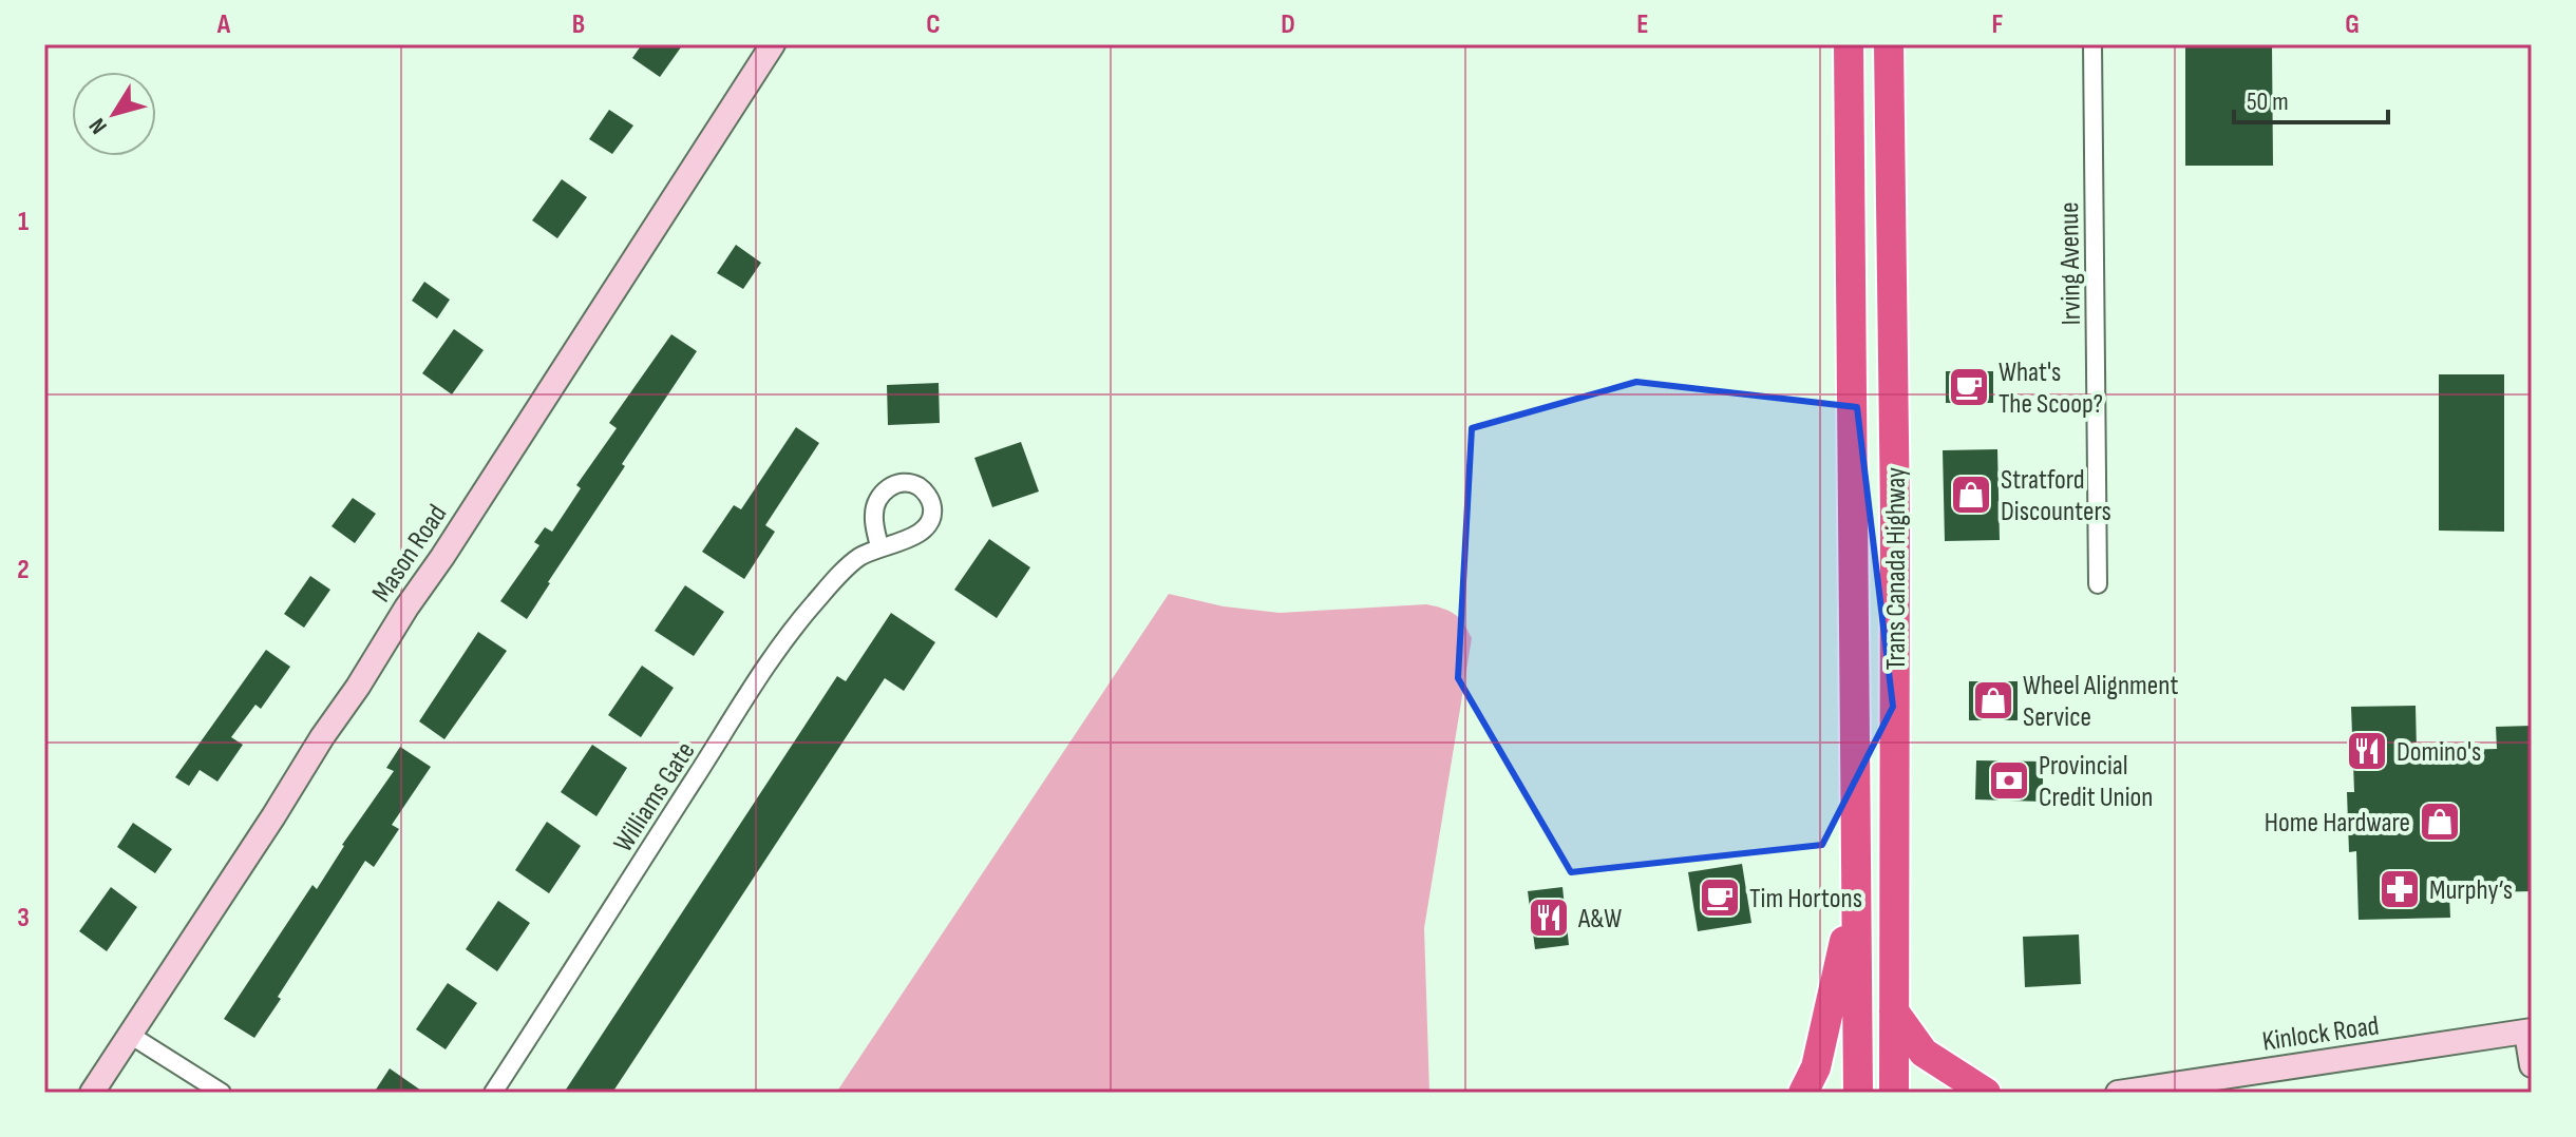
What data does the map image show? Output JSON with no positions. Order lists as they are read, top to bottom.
{
  "streets": {
    "highway": ["Trans Canada Highway"],
    "street": [
      "Irving Avenue",
      "Mason Road",
      "Williams Gate",
      "Kinlock Road"
    ]
  },
  "places": {
    "cafe": ["What's The Scoop?", "Tim Hortons"],
    "shop": ["Stratford Discounters", "Wheel Alignment Service", "Home Hardware"],
    "restaurant": ["Domino's", "A&W"],
    "bank": ["Provincial Credit Union"],
    "pharmacy": ["Murphy’s"]
  },
  "scale_bar": "50 m",
  "north": "bottom left",
  "grid": {
    "columns": [
      "A",
      "B",
      "C",
      "D",
      "E",
      "F",
      "G"
    ],
    "rows": ["1", "2", "3"]
  }
}
